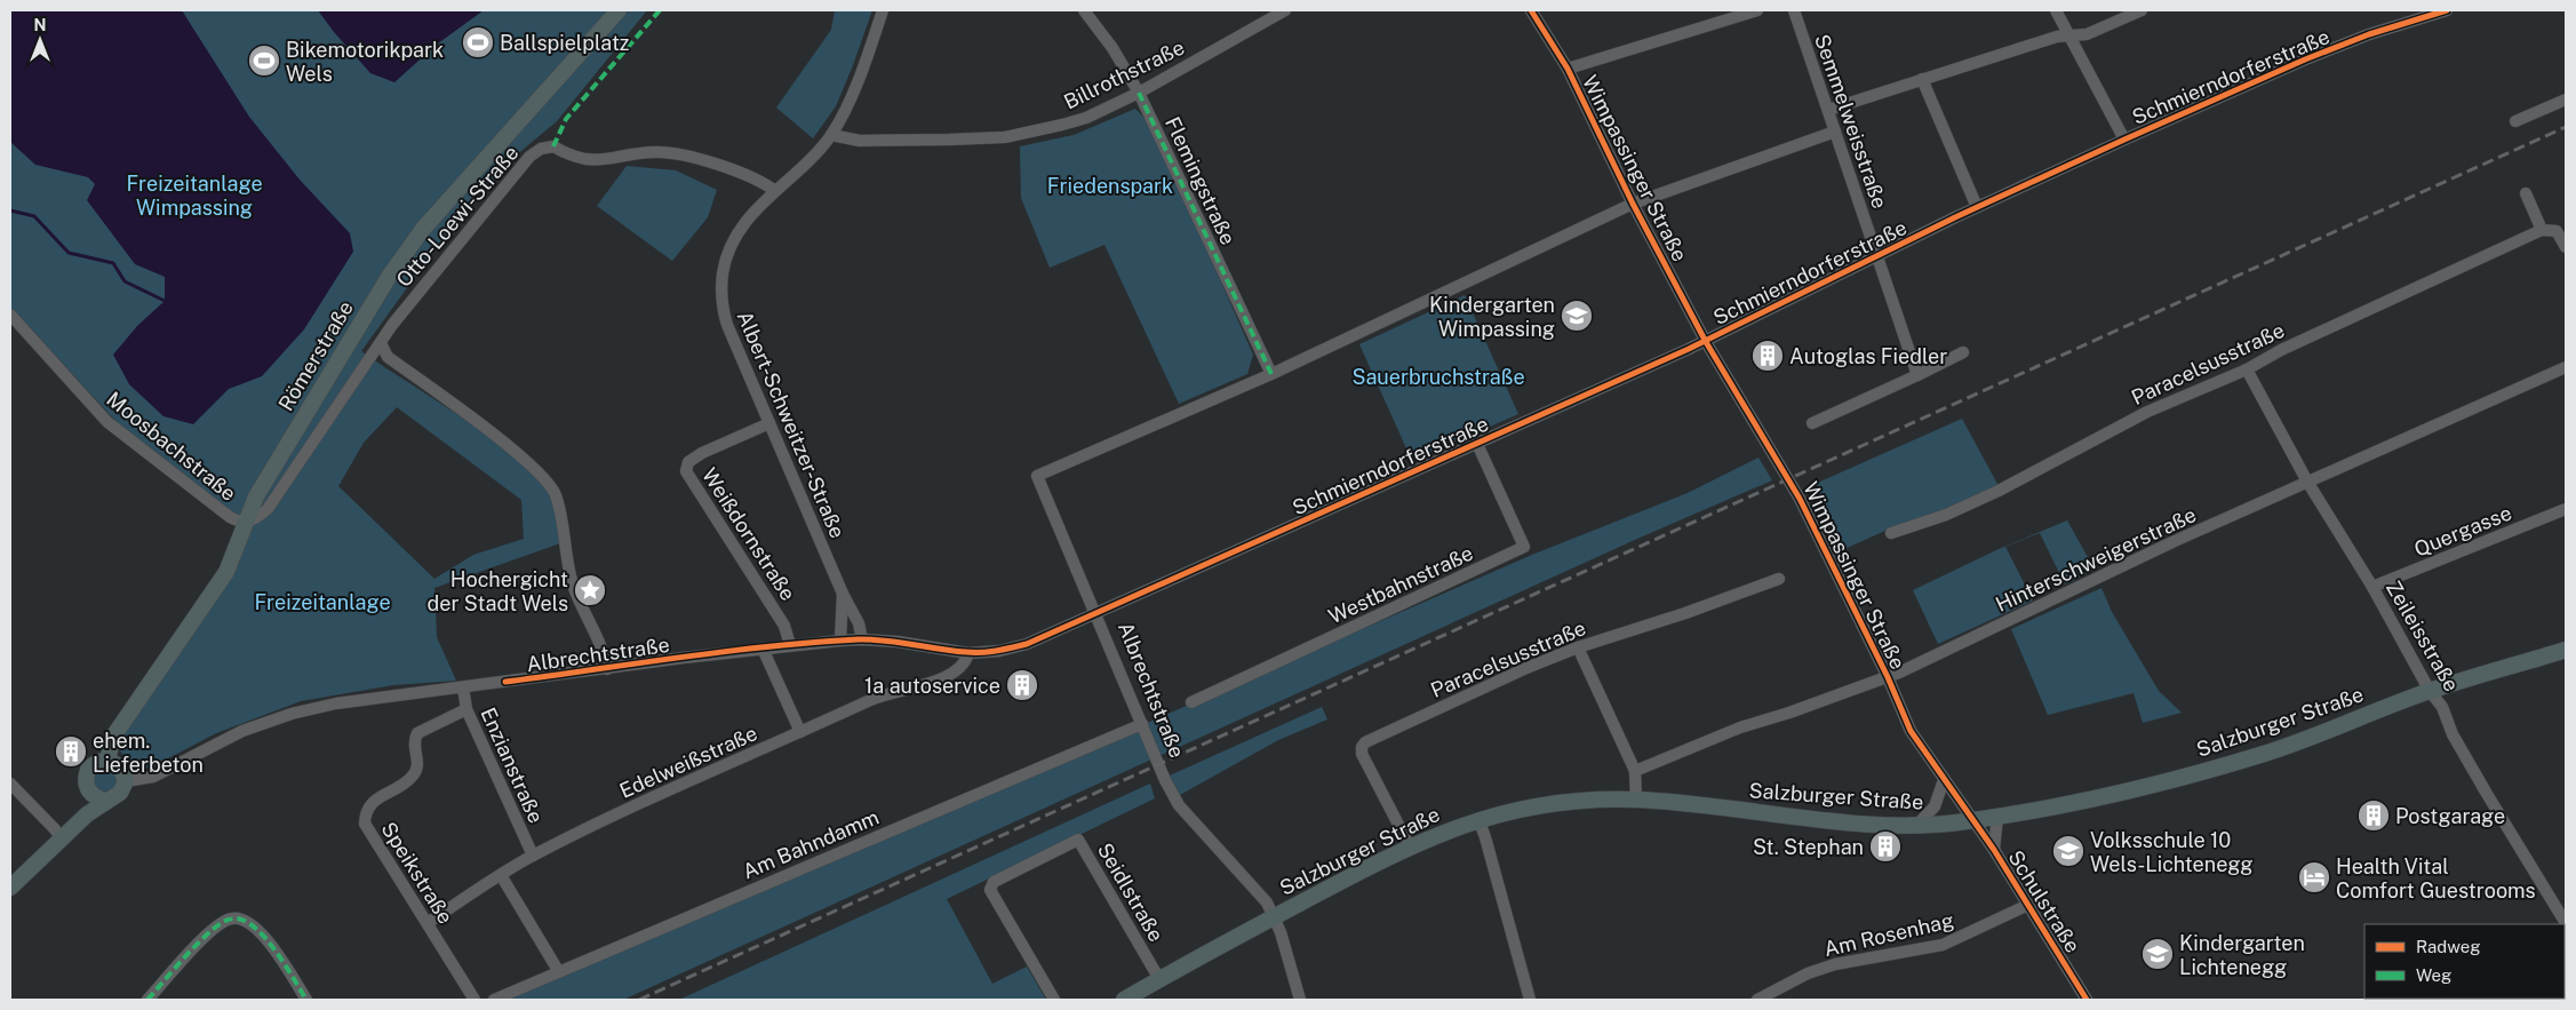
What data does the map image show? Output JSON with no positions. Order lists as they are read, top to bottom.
{
  "streets": {
    "main road": ["Römerstraße", "Salzburger Straße"],
    "street": [
      "Billrothstraße",
      "Schmierndorferstraße",
      "Semmelweisstraße",
      "Wimpassinger Straße",
      "Flemingstraße",
      "Otto-Loewi-Straße",
      "Paracelsusstraße",
      "Albert-Schweitzer-Straße",
      "Moosbachstraße",
      "Quergasse",
      "Weißdornstraße",
      "Hinterschweigerstraße",
      "Westbahnstraße",
      "Zeileisstraße",
      "Albrechtstraße",
      "Edelweißstraße",
      "Enzianstraße",
      "Am Bahndamm",
      "Speikstraße",
      "Seidlstraße",
      "Schulstraße",
      "Am Rosenhag"
    ]
  },
  "crossings": [
    ["Billrothstraße", "Flemingstraße"],
    ["Billrothstraße", "Albert-Schweitzer-Straße"],
    ["Schmierndorferstraße", "Semmelweisstraße"],
    ["Schmierndorferstraße", "Wimpassinger Straße"],
    ["Schmierndorferstraße", "Westbahnstraße"],
    ["Schmierndorferstraße", "Albrechtstraße"],
    ["Wimpassinger Straße", "Hinterschweigerstraße"],
    ["Wimpassinger Straße", "Salzburger Straße"],
    ["Wimpassinger Straße", "Schulstraße"],
    ["Otto-Loewi-Straße", "Römerstraße"],
    ["Otto-Loewi-Straße", "Albert-Schweitzer-Straße"],
    ["Otto-Loewi-Straße", "Moosbachstraße"],
    ["Römerstraße", "Moosbachstraße"],
    ["Römerstraße", "Albrechtstraße"],
    ["Paracelsusstraße", "Zeileisstraße"],
    ["Paracelsusstraße", "Salzburger Straße"],
    ["Albert-Schweitzer-Straße", "Weißdornstraße"],
    ["Albert-Schweitzer-Straße", "Albrechtstraße"],
    ["Quergasse", "Zeileisstraße"],
    ["Weißdornstraße", "Albrechtstraße"],
    ["Hinterschweigerstraße", "Zeileisstraße"],
    ["Zeileisstraße", "Salzburger Straße"],
    ["Albrechtstraße", "Salzburger Straße"],
    ["Albrechtstraße", "Edelweißstraße"],
    ["Albrechtstraße", "Enzianstraße"],
    ["Albrechtstraße", "Am Bahndamm"],
    ["Salzburger Straße", "Seidlstraße"],
    ["Salzburger Straße", "Schulstraße"],
    ["Edelweißstraße", "Enzianstraße"],
    ["Edelweißstraße", "Speikstraße"],
    ["Enzianstraße", "Speikstraße"],
    ["Schulstraße", "Am Rosenhag"]
  ],
  "parks": [
    "Freizeitanlage Wimpassing",
    "Friedenspark",
    "Sauerbruchstraße",
    "Freizeitanlage"
  ],
  "places": {
    "sports": ["Ballspielplatz", "Bikemotorikpark Wels"],
    "school or university": ["Kindergarten Wimpassing", "Volksschule 10 Wels-Lichtenegg", "Kindergarten Lichtenegg"],
    "building": [
      "Autoglas Fiedler",
      "1a autoservice",
      "ehem. Lieferbeton",
      "Postgarage",
      "St. Stephan"
    ],
    "place": ["Hochergicht der Stadt Wels"],
    "hotel": ["Health Vital Comfort Guestrooms"]
  },
  "legend": ["Radweg", "Weg"],
  "north": "top"
}
